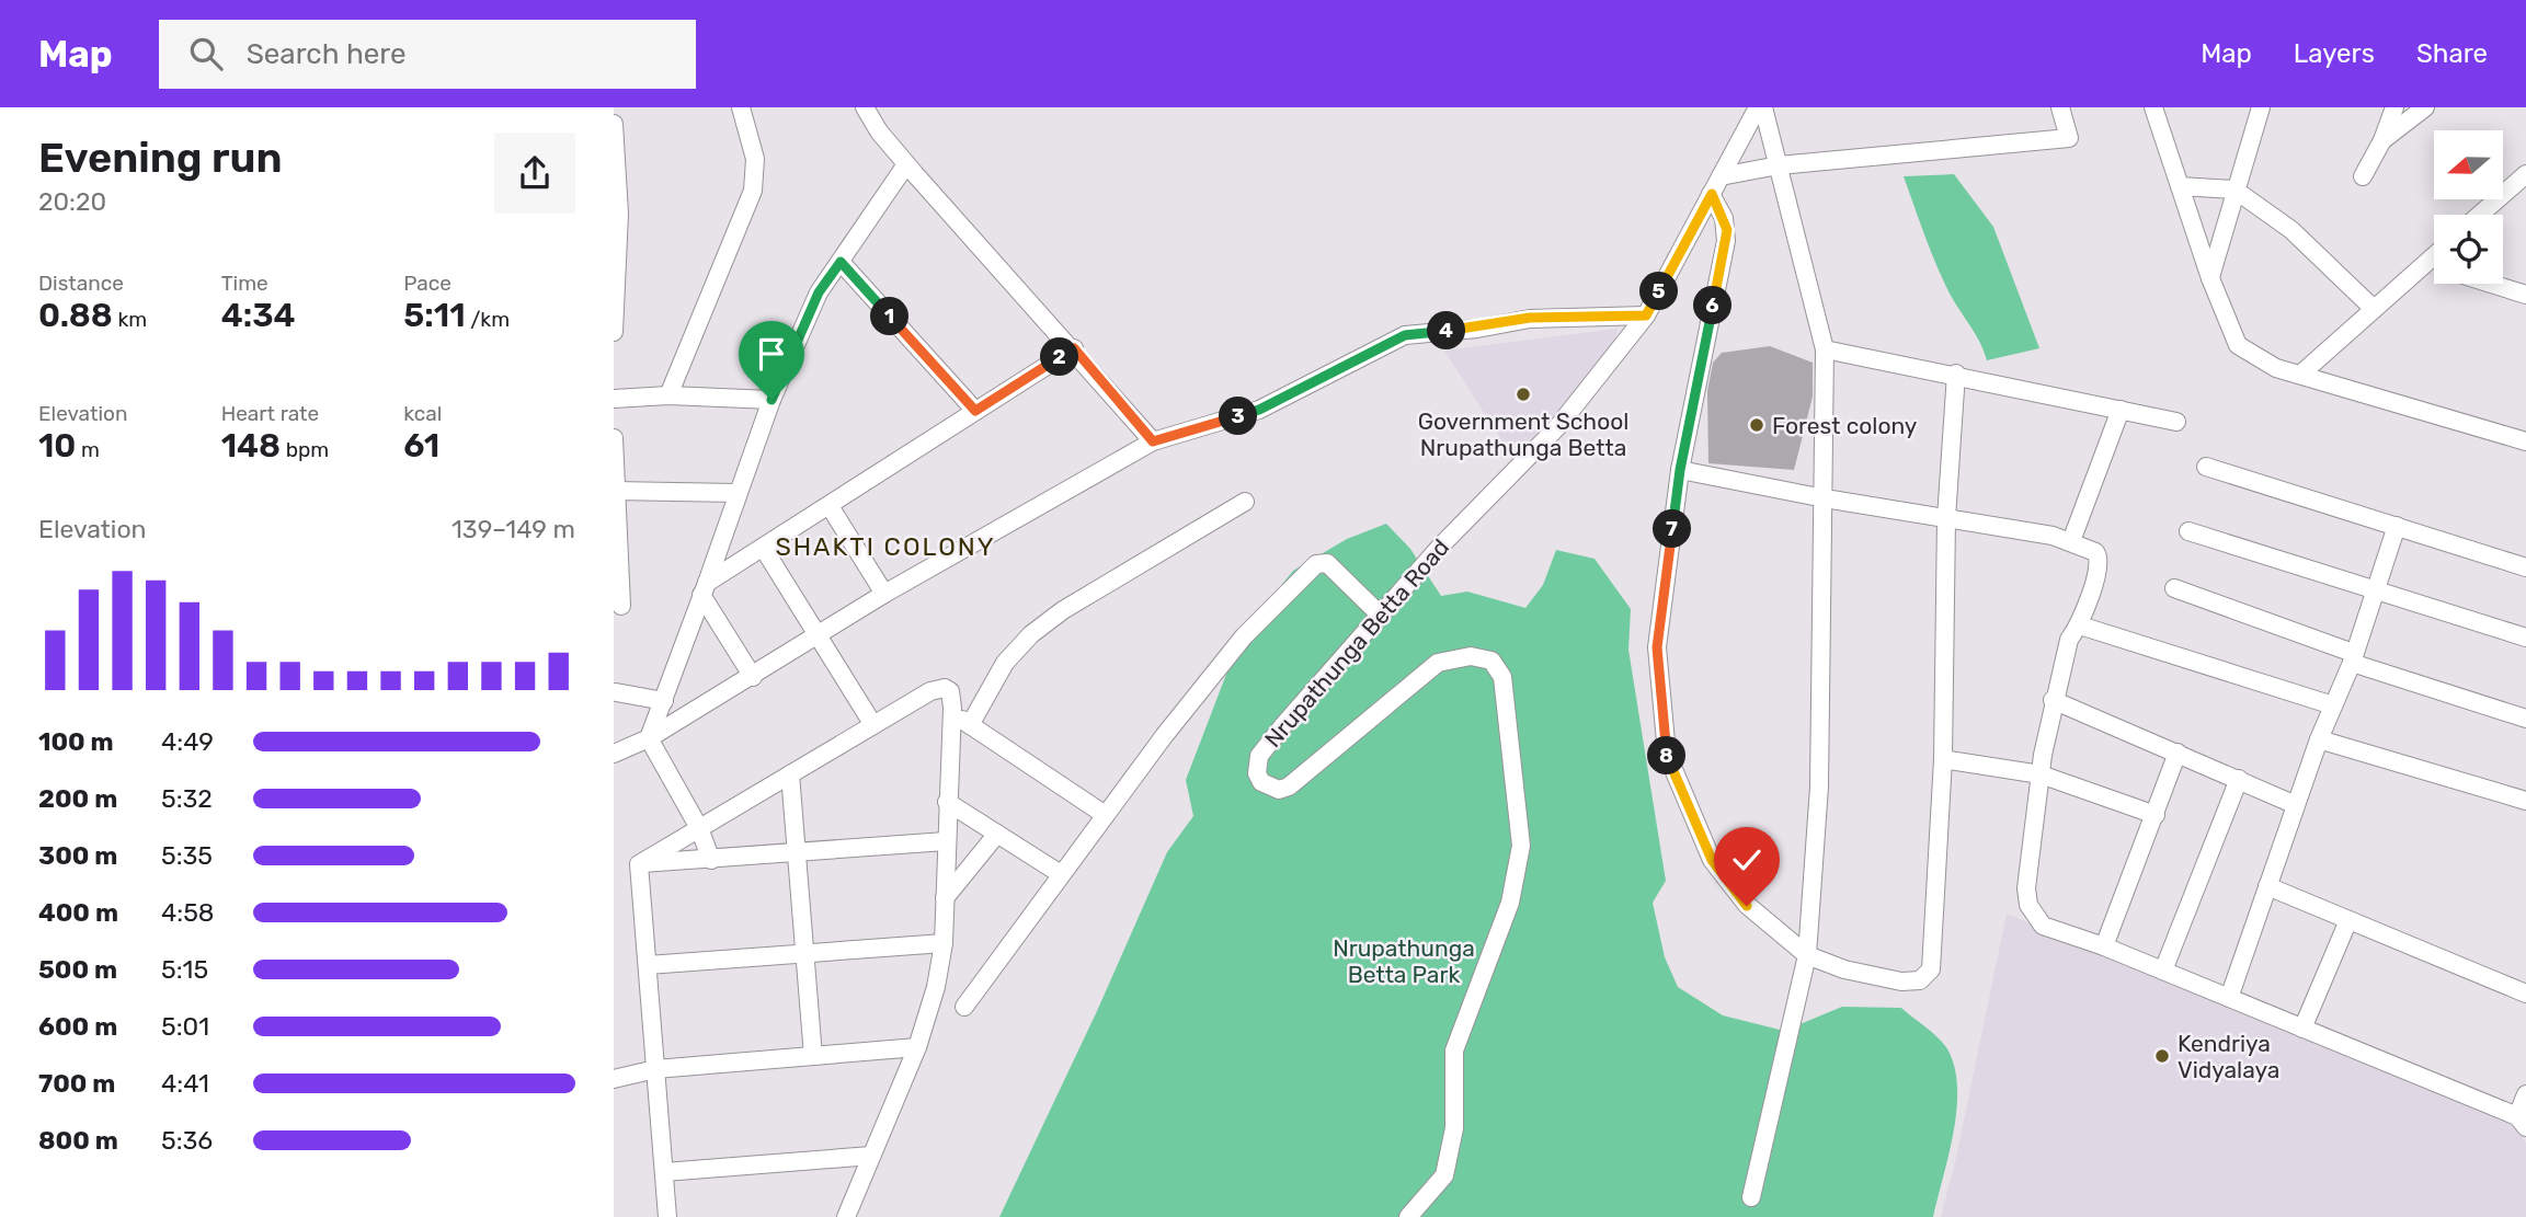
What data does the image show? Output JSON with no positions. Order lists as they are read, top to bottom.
{
  "streets": {
    "street": ["Nrupathunga Betta Road"]
  },
  "districts": ["SHAKTI COLONY"],
  "parks": ["Nrupathunga Betta Park"],
  "places": ["Government School Nrupathunga Betta", "Forest colony", "Kendriya Vidyalaya"],
  "north": "left",
  "page": {
    "header": "Map",
    "search": "Search here",
    "nav": ["Map", "Layers", "Share"],
    "heading": ["Evening run", "20:20"],
    "stats": [
      ["Distance", "0.88 km"],
      ["Time", "4:34"],
      ["Pace", "5:11 /km"],
      ["Elevation", "10 m"],
      ["Heart rate", "148 bpm"],
      ["kcal", "61"]
    ],
    "pins": [
      "5",
      "6",
      "1",
      "4",
      "2",
      "3",
      "7",
      "8"
    ],
    "chart": ["Elevation", "139–149 m"],
    "list": [
      {
        "name": "100 m",
        "note": "4:49"
      },
      {
        "name": "200 m",
        "note": "5:32"
      },
      {
        "name": "300 m",
        "note": "5:35"
      },
      {
        "name": "400 m",
        "note": "4:58"
      },
      {
        "name": "500 m",
        "note": "5:15"
      },
      {
        "name": "600 m",
        "note": "5:01"
      },
      {
        "name": "700 m",
        "note": "4:41"
      },
      {
        "name": "800 m",
        "note": "5:36"
      }
    ]
  }
}
